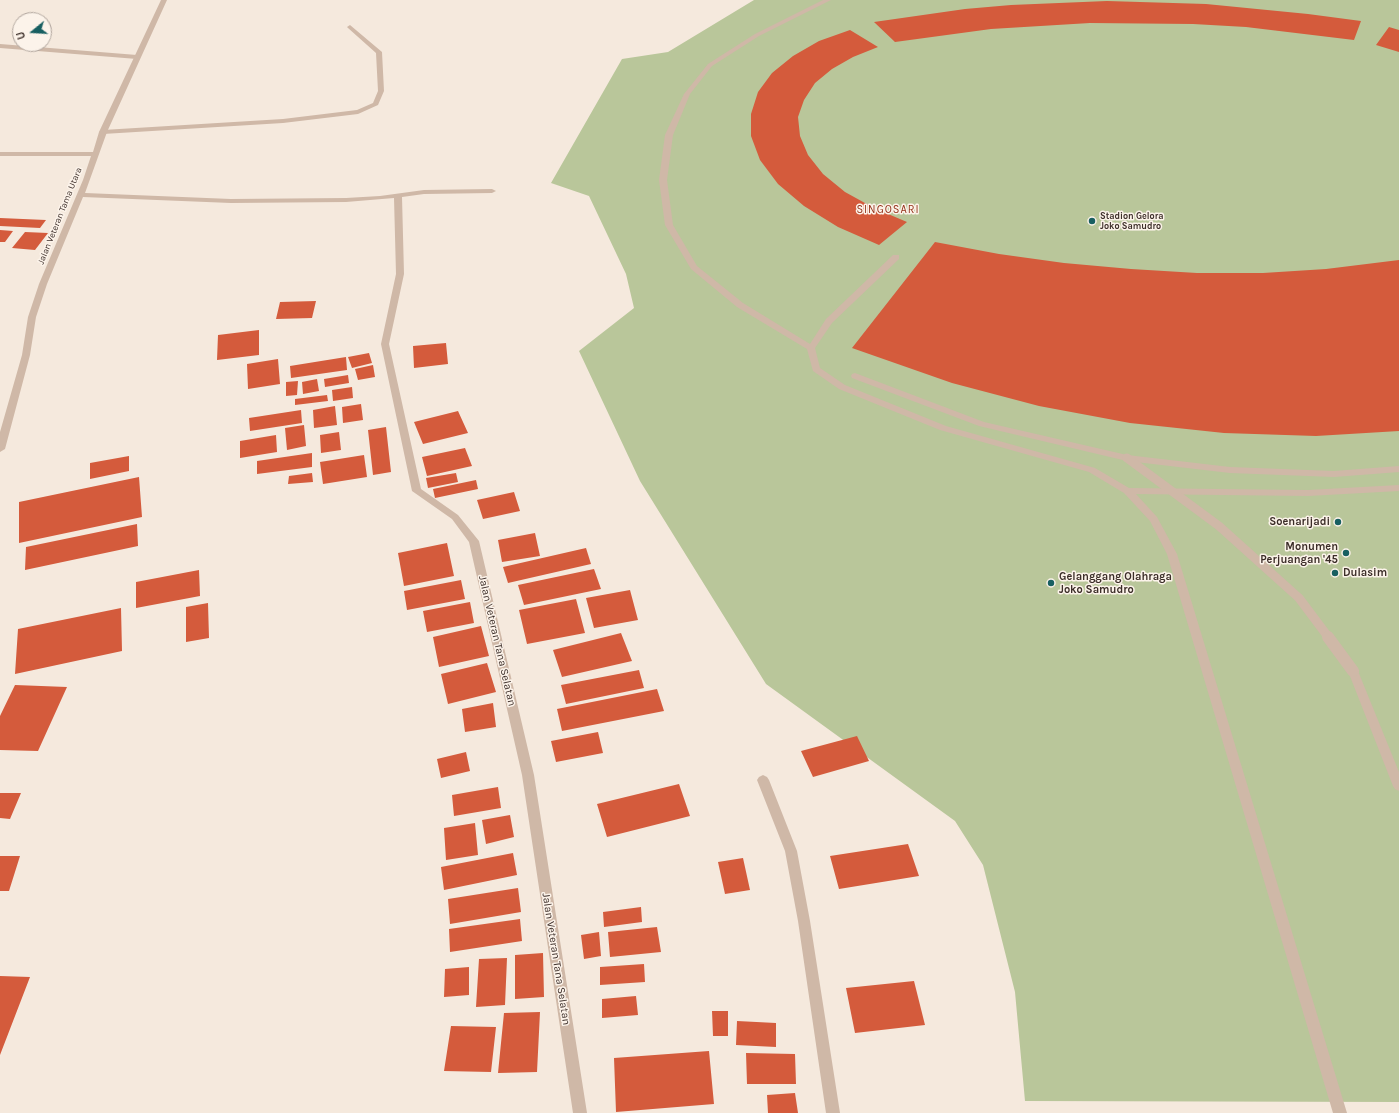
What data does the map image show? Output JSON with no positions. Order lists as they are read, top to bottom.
{
  "streets": {
    "street": ["Jalan Veteran Tama Utara", "Jalan Veteran Tana Selatan"]
  },
  "districts": ["SINGOSARI"],
  "places": [
    "Stadion Gelora Joko Samudro",
    "Soenarijadi",
    "Monumen Perjuangan '45",
    "Dulasim",
    "Gelanggang Olahraga Joko Samudro"
  ],
  "north": "left"
}
